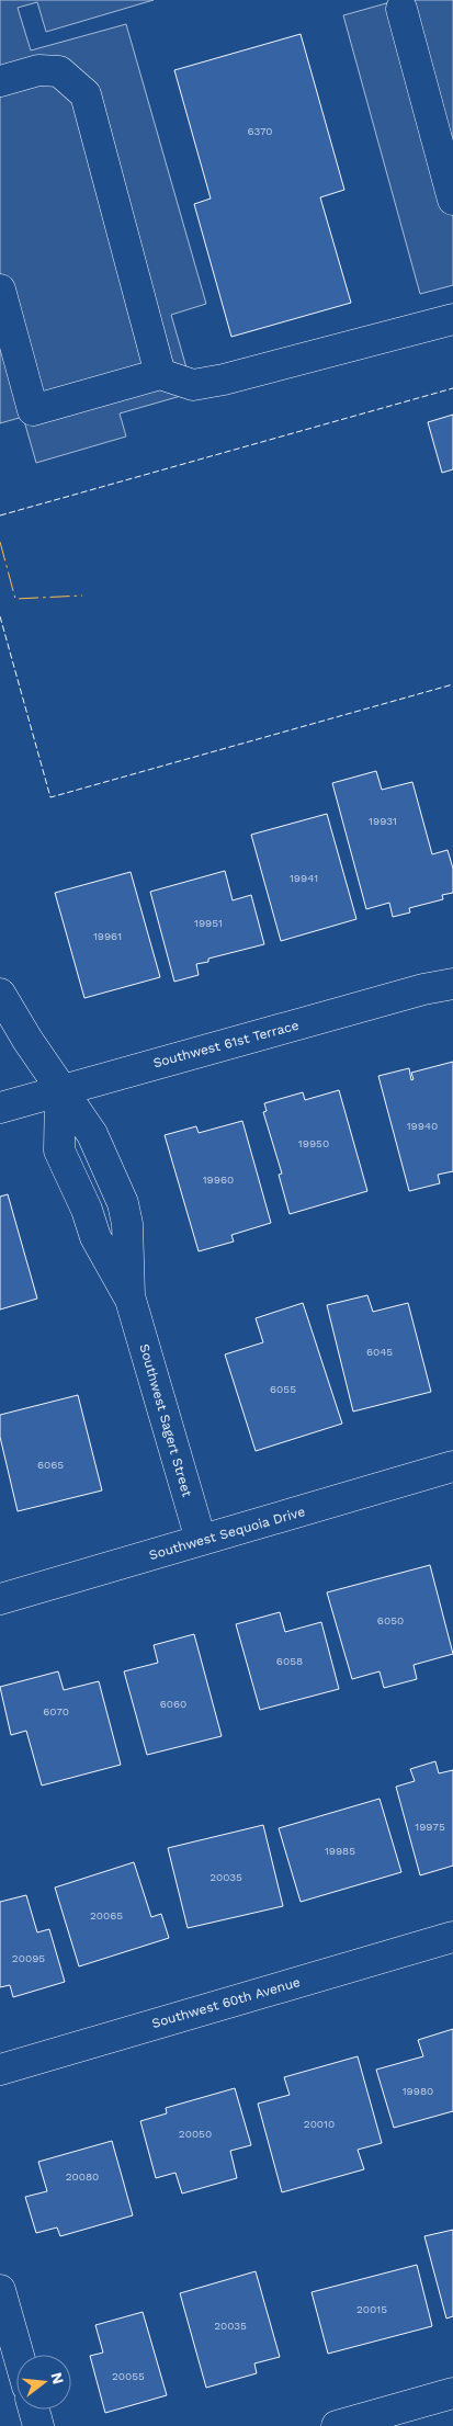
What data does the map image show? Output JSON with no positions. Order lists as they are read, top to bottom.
{
  "streets": {
    "street": [
      "Southwest 61st Terrace",
      "Southwest Sagert Street",
      "Southwest Sequoia Drive",
      "Southwest 60th Avenue"
    ]
  },
  "crossings": [
    ["Southwest 61st Terrace", "Southwest Sagert Street"],
    ["Southwest Sagert Street", "Southwest Sequoia Drive"]
  ],
  "house_numbers": [
    "6370",
    "19931",
    "19941",
    "19951",
    "19961",
    "19940",
    "19950",
    "19960",
    "6045",
    "6055",
    "6065",
    "6050",
    "6058",
    "6060",
    "6070",
    "19975",
    "19985",
    "20035",
    "20065",
    "20095",
    "19980",
    "20010",
    "20050",
    "20080",
    "20015",
    "20035",
    "20055"
  ],
  "north": "right"
}
